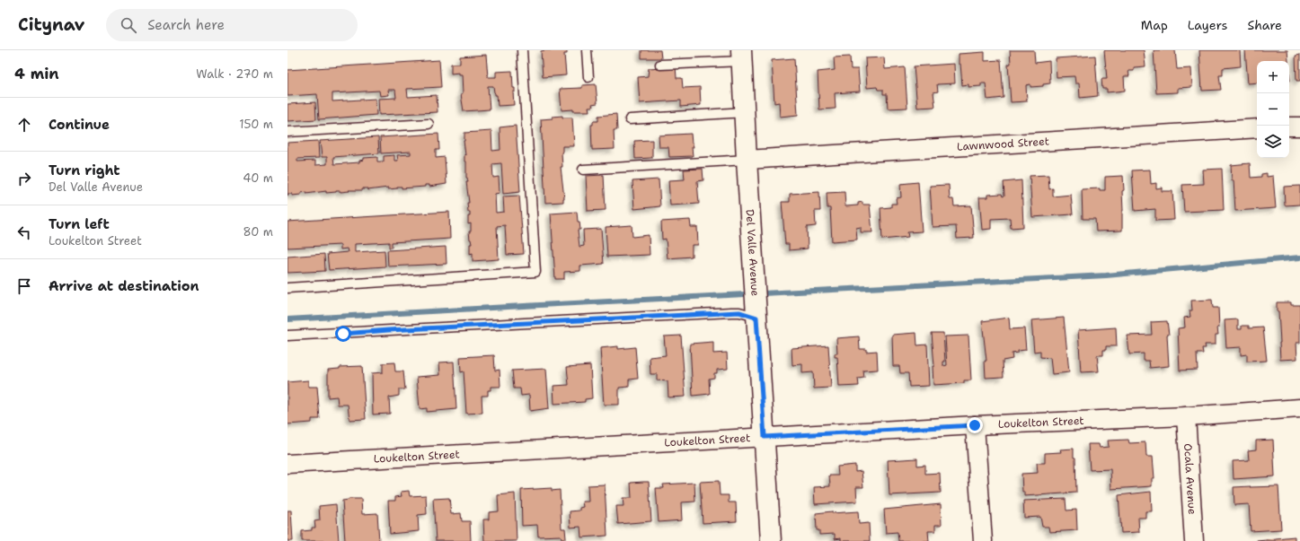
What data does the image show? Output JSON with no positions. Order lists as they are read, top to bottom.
{
  "streets": {
    "street": [
      "Lawnwood Street",
      "Del Valle Avenue",
      "Loukelton Street",
      "Ocala Avenue"
    ]
  },
  "crossings": [
    ["Lawnwood Street", "Del Valle Avenue"],
    ["Del Valle Avenue", "Loukelton Street"],
    ["Loukelton Street", "Ocala Avenue"]
  ],
  "page": {
    "header": "Citynav",
    "search": "Search here",
    "nav": ["Map", "Layers", "Share"],
    "heading": ["4 min", "Walk · 270 m"],
    "map_buttons": ["+", "−"],
    "list": [
      ["Continue", "150 m"],
      ["Turn right", "Del Valle Avenue", "40 m"],
      ["Turn left", "Loukelton Street", "80 m"],
      "Arrive at destination"
    ]
  }
}
